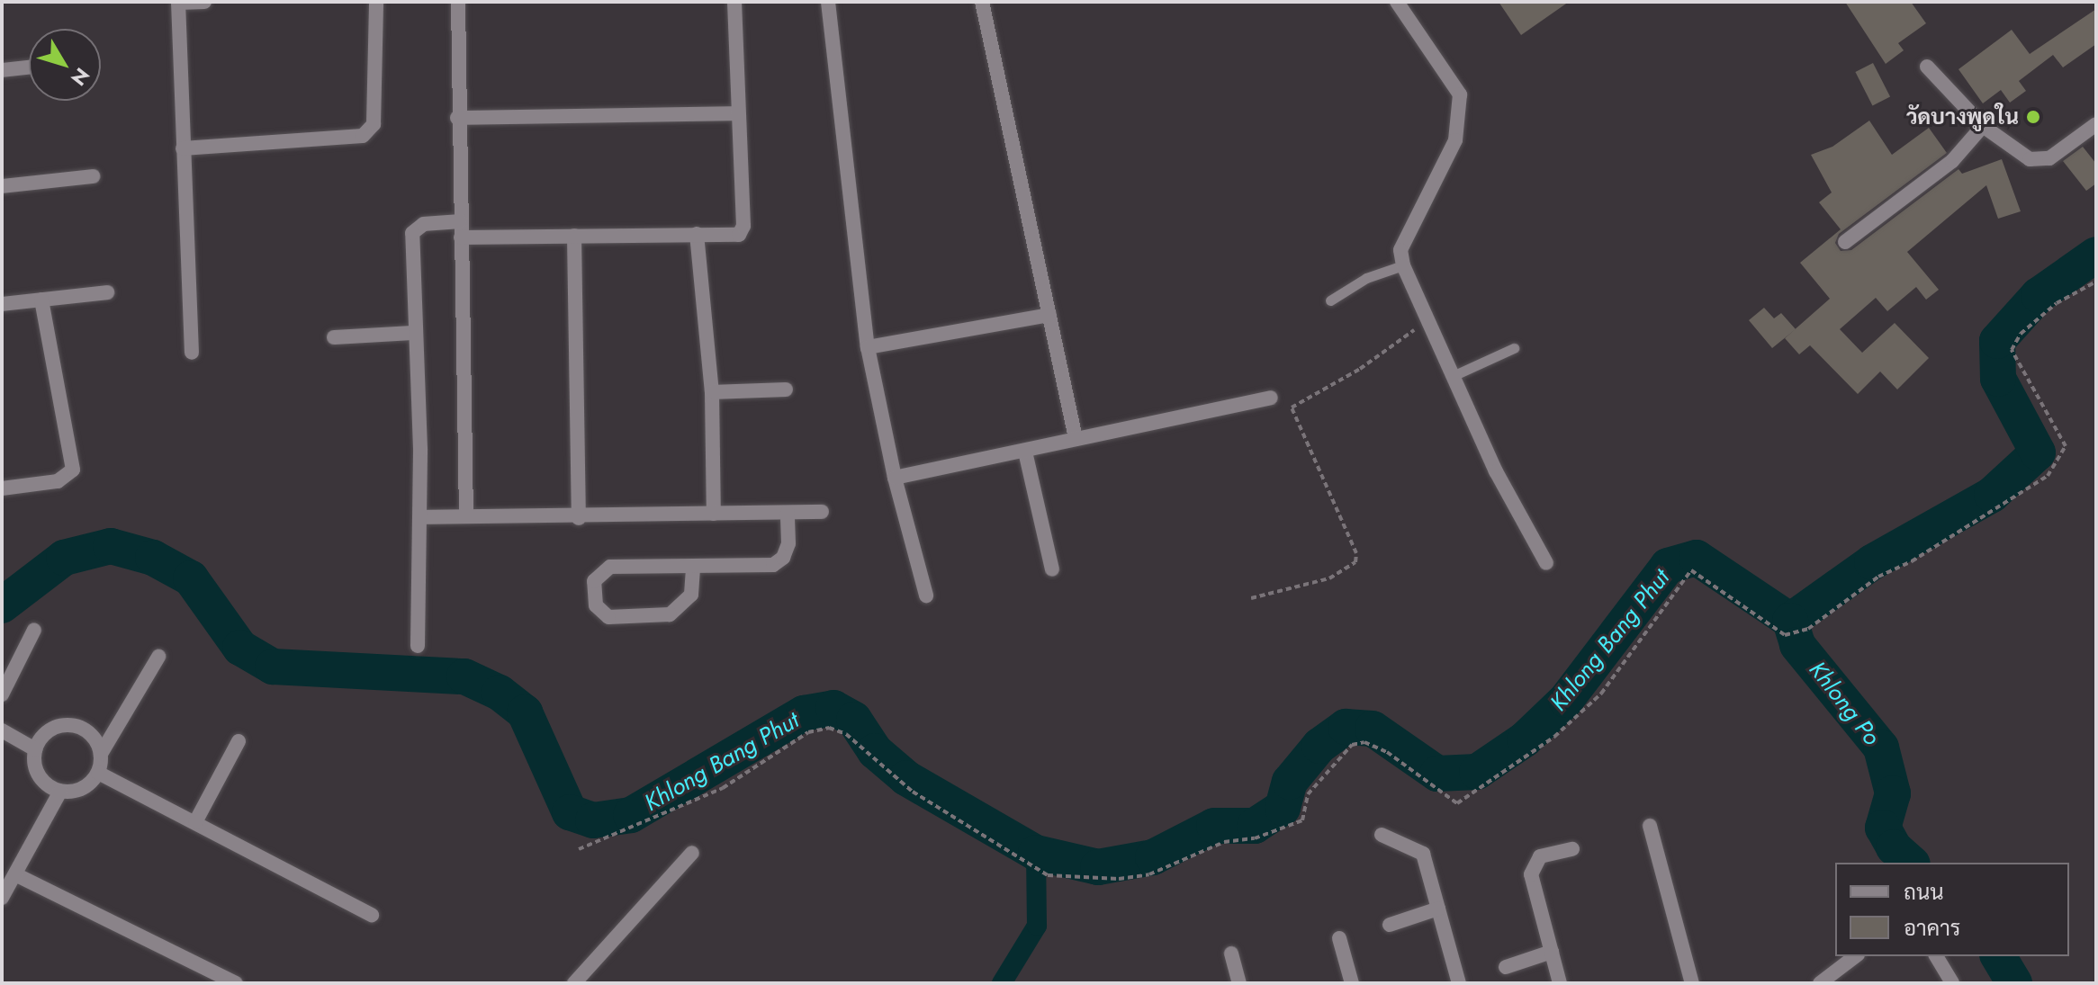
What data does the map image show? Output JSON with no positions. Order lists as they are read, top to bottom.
{
  "water": ["Khlong Bang Phut", "Khlong Po"],
  "places": ["วัดบางพูดใน"],
  "legend": ["ถนน", "อาคาร"],
  "north": "bottom right"
}
